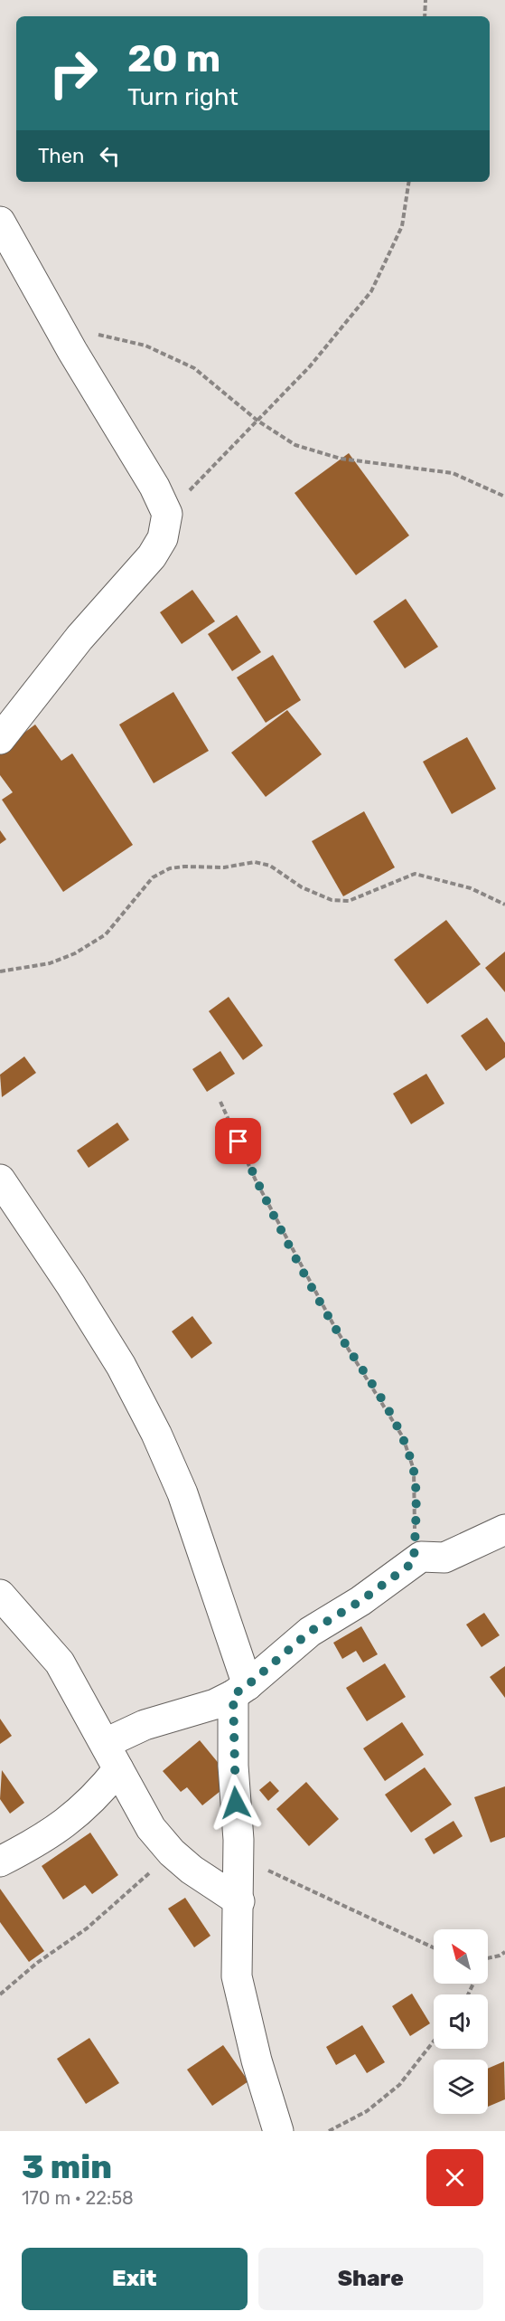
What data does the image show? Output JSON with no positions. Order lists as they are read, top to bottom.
{
  "north": "top left",
  "page": {
    "turn": ["20 m", "Turn right"],
    "then": "Then",
    "heading": ["3 min", "170 m · 22:58"],
    "buttons": ["Exit", "Share"]
  }
}
